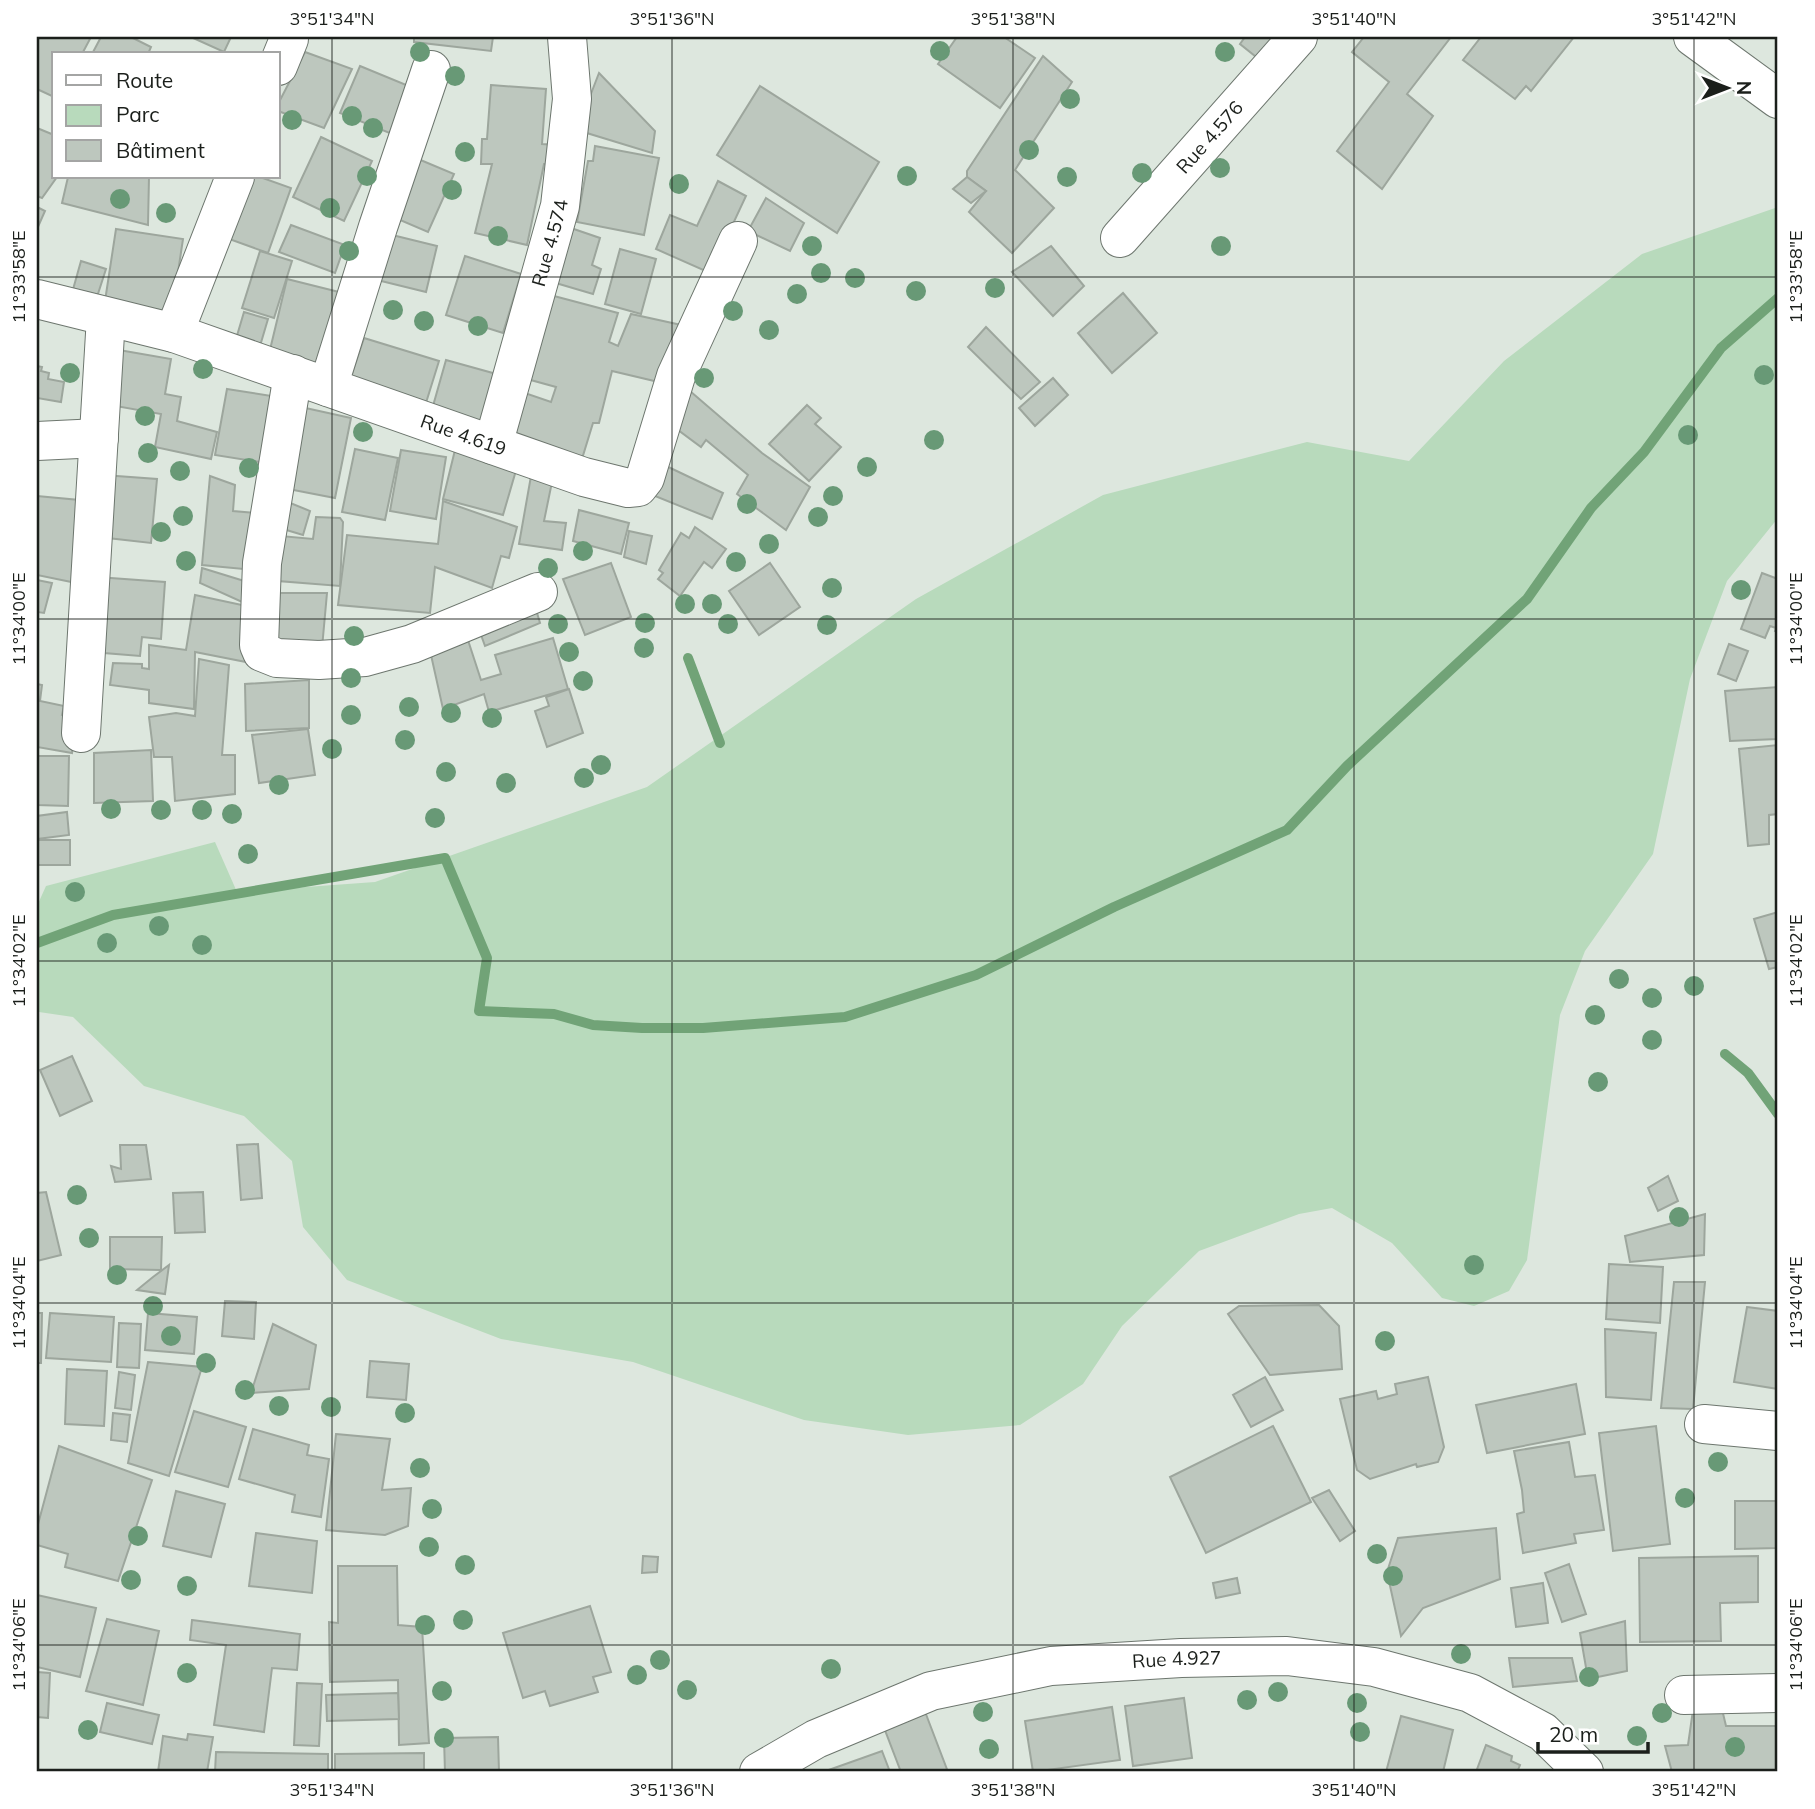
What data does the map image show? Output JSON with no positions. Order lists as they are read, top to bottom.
{
  "streets": {
    "street": [
      "Rue 4.576",
      "Rue 4.574",
      "Rue 4.619",
      "Rue 4.927"
    ]
  },
  "crossings": [
    ["Rue 4.574", "Rue 4.619"]
  ],
  "legend": ["Route", "Parc", "Bâtiment"],
  "scale_bar": "20 m",
  "north": "right",
  "coordinates": [
    "3°51'34\"N",
    "3°51'36\"N",
    "3°51'38\"N",
    "3°51'40\"N",
    "3°51'42\"N",
    "11°33'58\"E",
    "11°34'00\"E",
    "11°34'02\"E",
    "11°34'04\"E",
    "11°34'06\"E"
  ]
}
